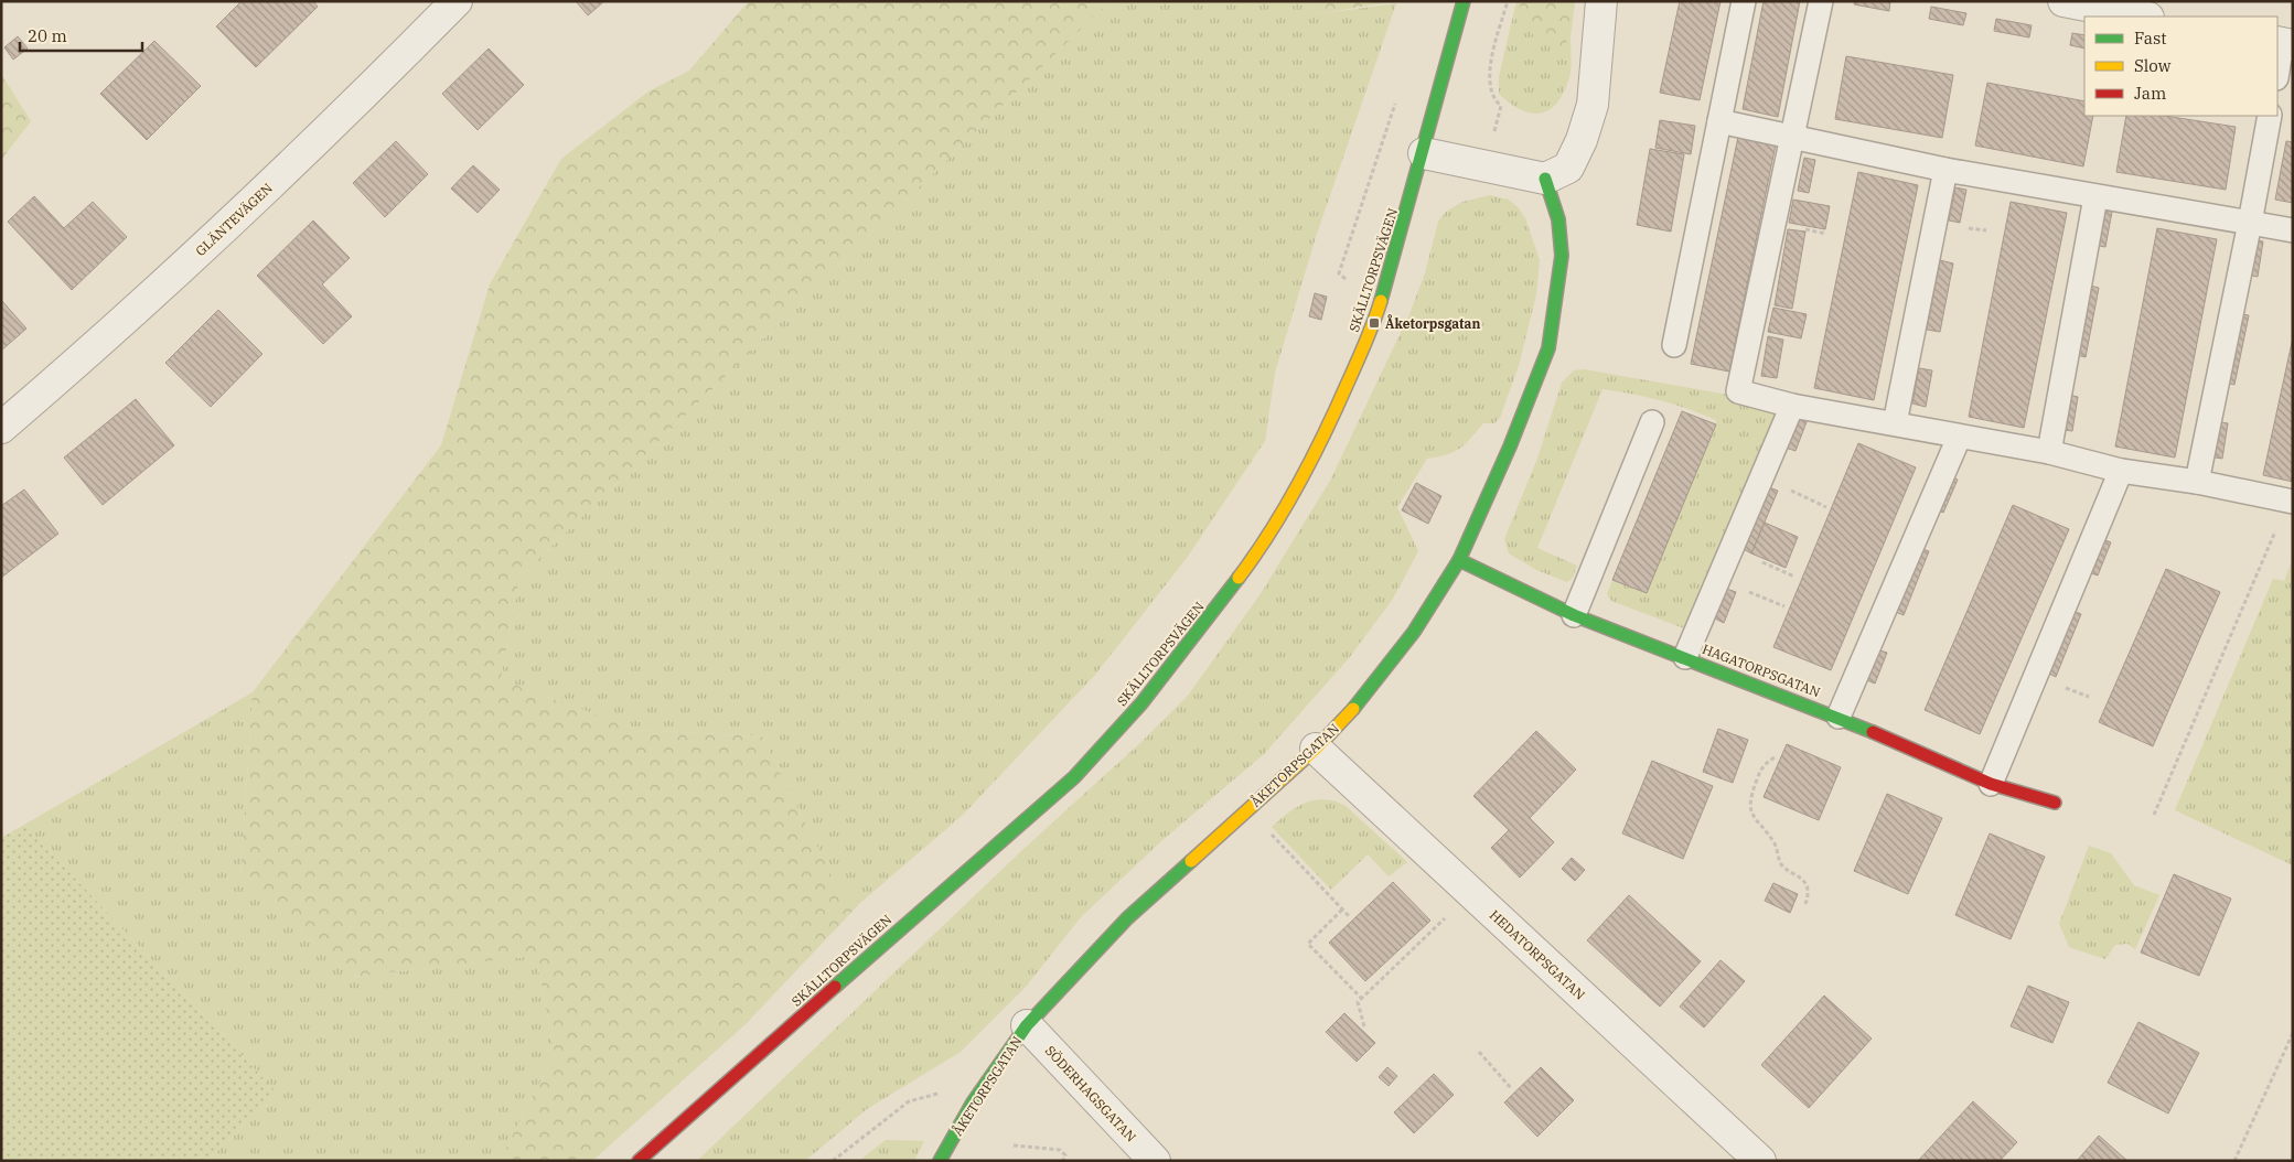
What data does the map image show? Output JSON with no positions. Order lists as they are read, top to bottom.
{
  "streets": {
    "street": [
      "GLÄNTEVÄGEN",
      "SKÄLLTORPSVÄGEN",
      "HAGATORPSGATAN",
      "ÅKETORPSGATAN",
      "HEDATORPSGATAN",
      "SÖDERHAGSGATAN"
    ]
  },
  "crossings": [
    ["HAGATORPSGATAN", "ÅKETORPSGATAN"],
    ["ÅKETORPSGATAN", "HEDATORPSGATAN"],
    ["ÅKETORPSGATAN", "SÖDERHAGSGATAN"]
  ],
  "places": {
    "transit": ["Åketorpsgatan"]
  },
  "legend": ["Fast", "Slow", "Jam"],
  "scale_bar": "20 m"
}
